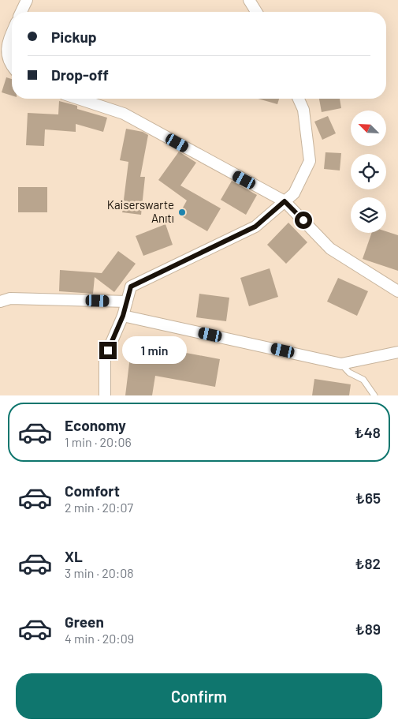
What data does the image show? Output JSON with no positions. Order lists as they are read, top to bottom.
{
  "places": ["Kaiserswarte Anıtı"],
  "north": "top left",
  "page": {
    "banner": ["Pickup", "Drop-off"],
    "bubble": "1 min",
    "list": [
      {
        "name": "Economy",
        "note": "1 min · 20:06",
        "value": "₺48"
      },
      {
        "name": "Comfort",
        "note": "2 min · 20:07",
        "value": "₺65"
      },
      {
        "name": "XL",
        "note": "3 min · 20:08",
        "value": "₺82"
      },
      {
        "name": "Green",
        "note": "4 min · 20:09",
        "value": "₺89"
      }
    ],
    "buttons": "Confirm"
  }
}
